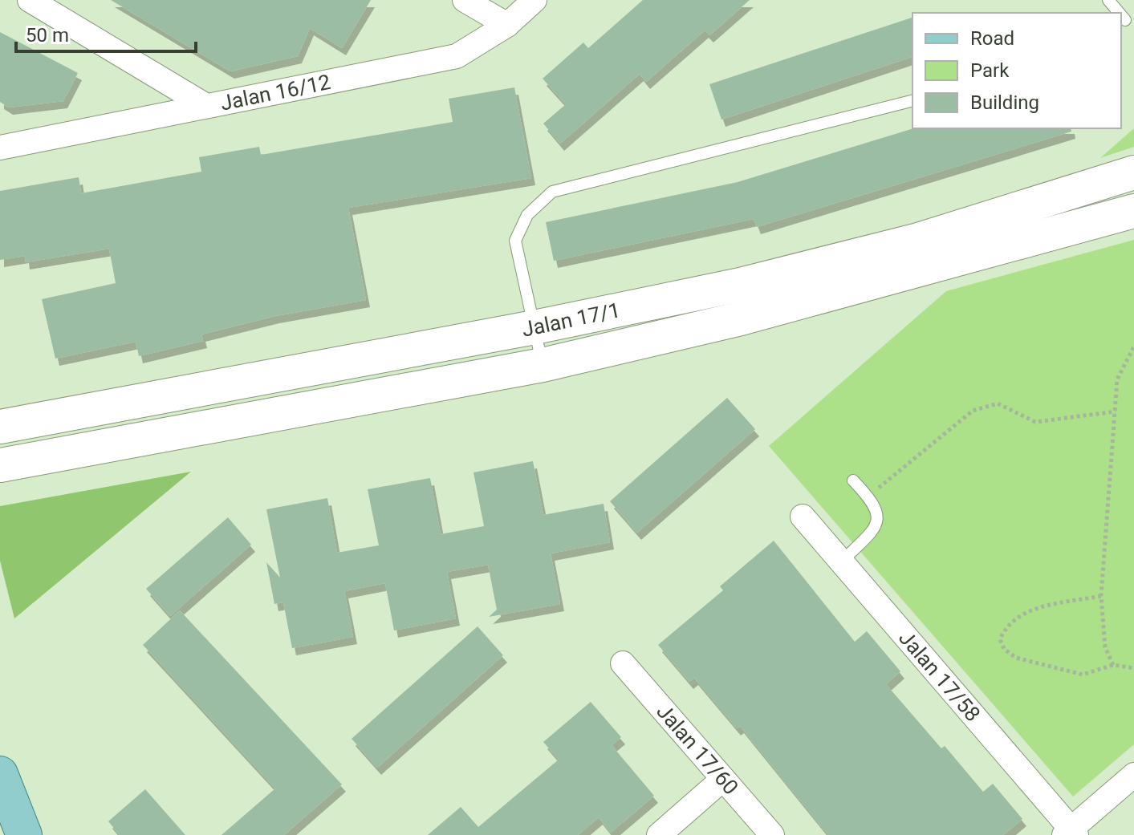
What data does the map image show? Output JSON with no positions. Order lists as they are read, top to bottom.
{
  "streets": {
    "street": [
      "Jalan 16/12",
      "Jalan 17/1",
      "Jalan 17/58",
      "Jalan 17/60"
    ]
  },
  "legend": ["Road", "Park", "Building"],
  "scale_bar": "50 m"
}
